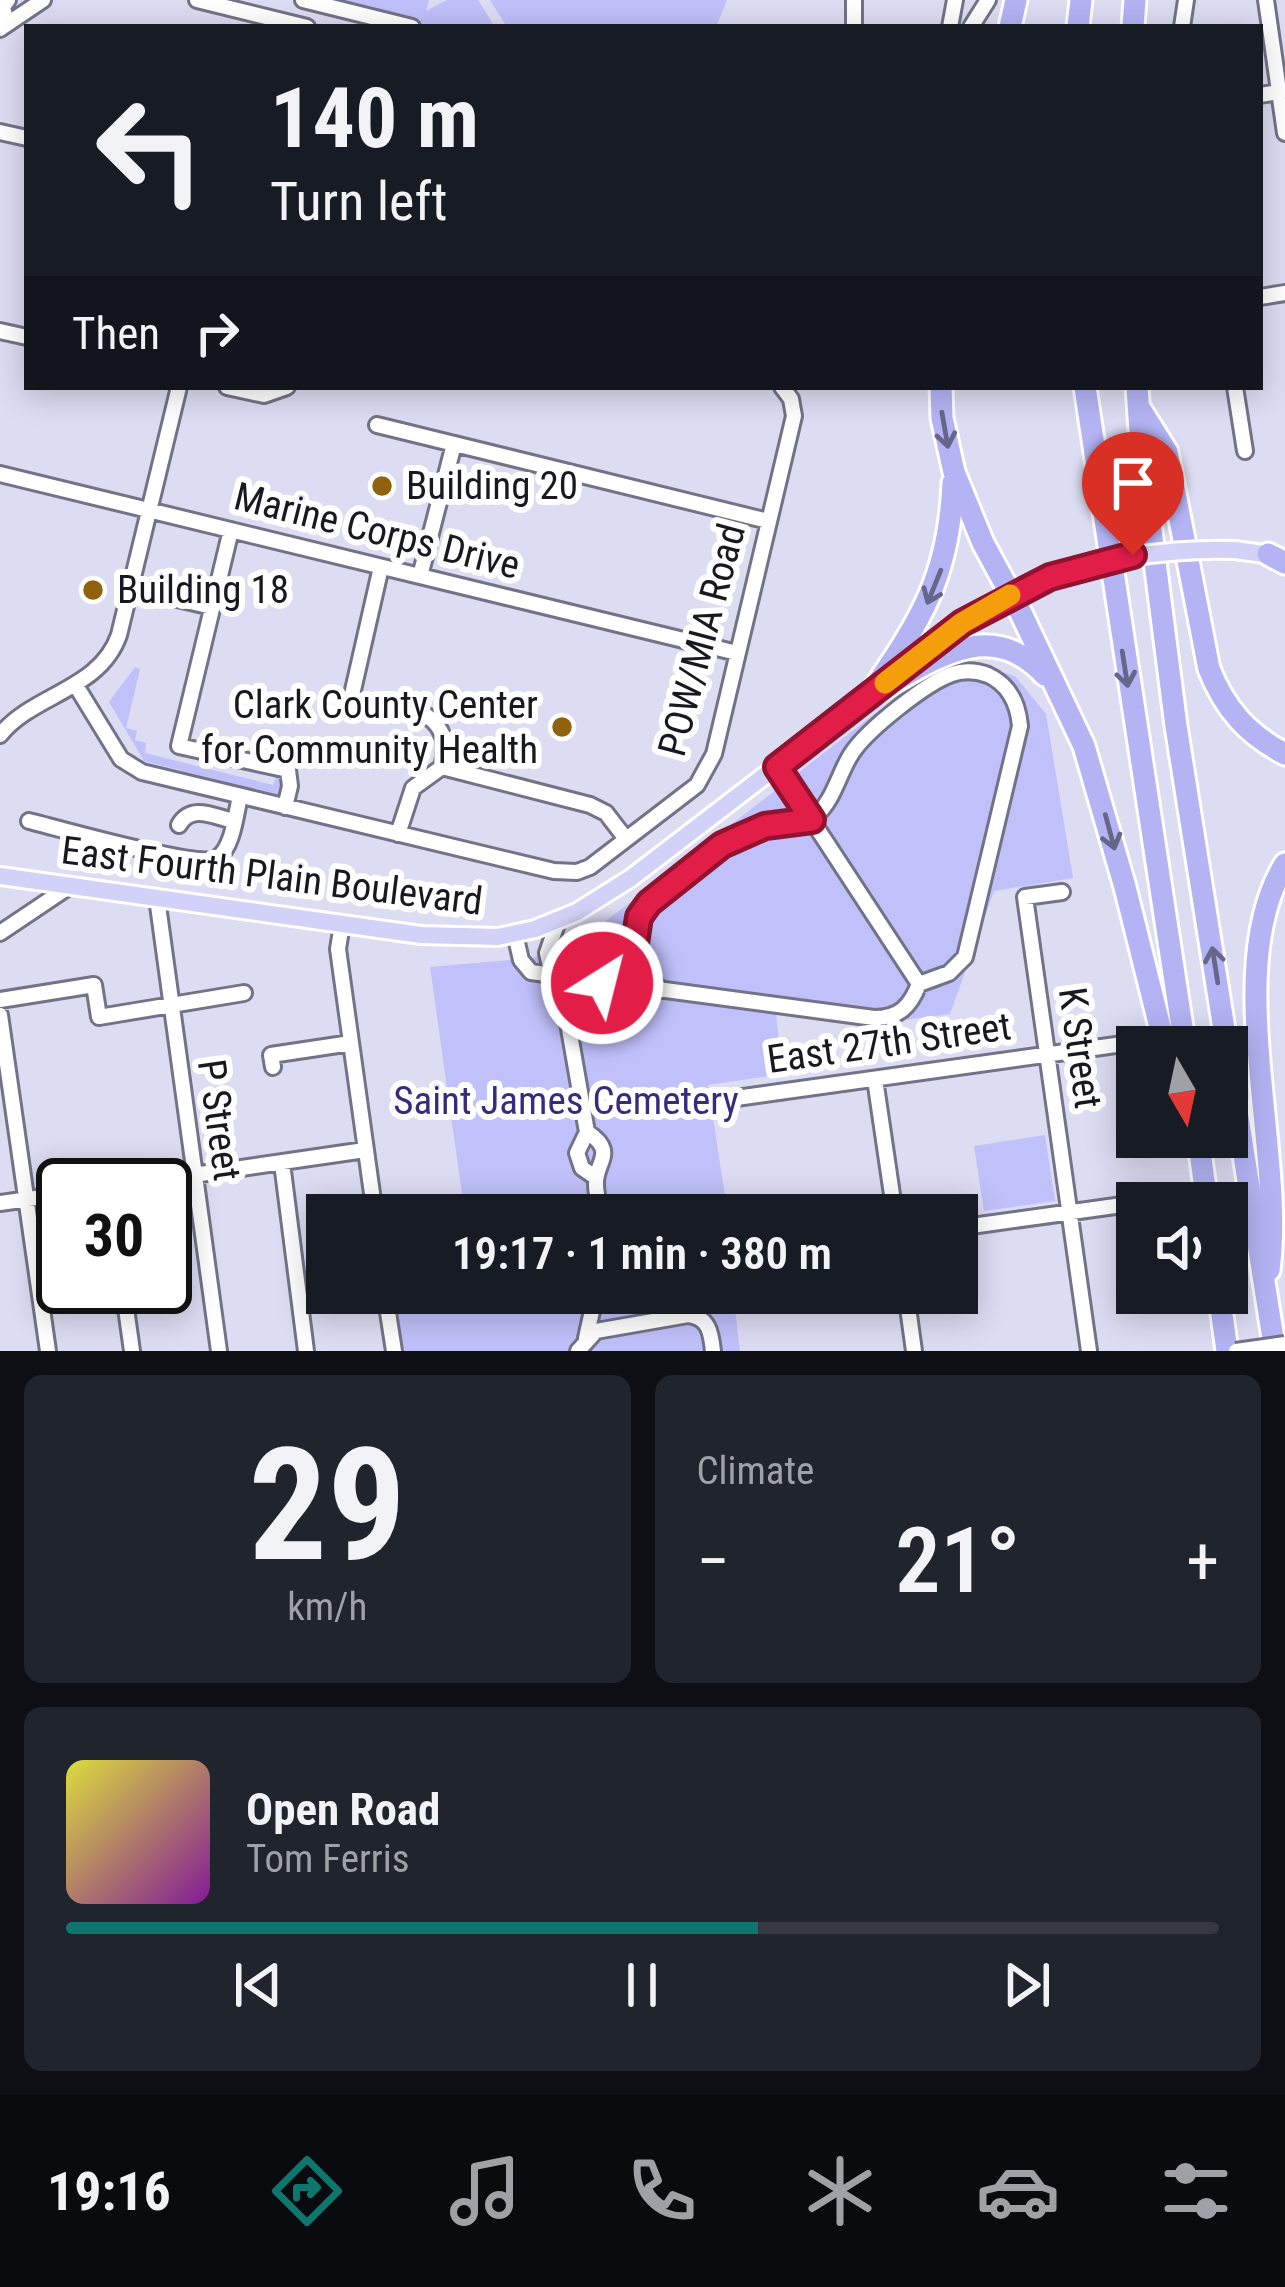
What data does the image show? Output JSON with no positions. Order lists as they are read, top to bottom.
{
  "streets": {
    "main road": ["East Fourth Plain Boulevard"],
    "street": [
      "Marine Corps Drive",
      "POW/MIA Road",
      "East 27th Street",
      "K Street",
      "P Street"
    ]
  },
  "crossings": [
    ["Marine Corps Drive", "POW/MIA Road"],
    ["East Fourth Plain Boulevard", "P Street"],
    ["East 27th Street", "K Street"]
  ],
  "parks": ["Saint James Cemetery"],
  "places": ["Building 20", "Building 18", "Clark County Center for Community Health"],
  "north": "bottom",
  "page": {
    "turn": ["140 m", "Turn left"],
    "then": "Then",
    "limit": "30",
    "trip": "19:17 · 1 min · 380 m",
    "tile": [
      ["29", "km/h"],
      "Climate"
    ],
    "heat": ["−", "21°", "+"],
    "song": ["Open Road", "Tom Ferris"],
    "tabs": "19:16"
  }
}
